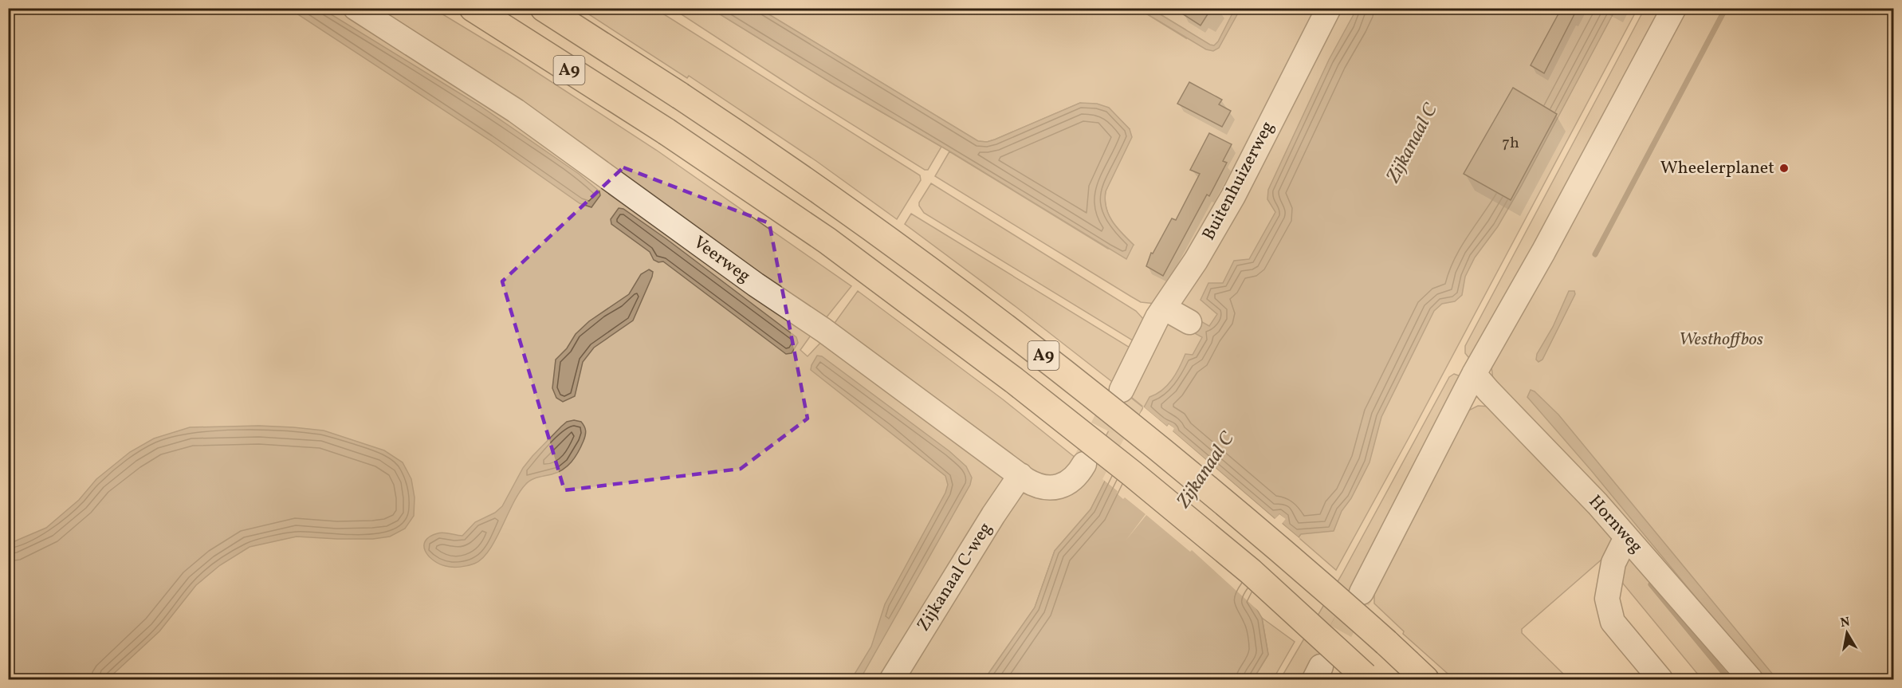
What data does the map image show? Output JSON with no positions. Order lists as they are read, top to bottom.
{
  "streets": {
    "highway": ["A9"],
    "street": [
      "Buitenhuizerweg",
      "Veerweg",
      "Hornweg",
      "Zijkanaal C-weg"
    ]
  },
  "crossings": [
    ["Veerweg", "Zijkanaal C-weg"]
  ],
  "water": ["Zijkanaal C"],
  "parks": ["Westhoffbos"],
  "places": ["Wheelerplanet"],
  "house_numbers": ["7h"],
  "north": "top"
}
